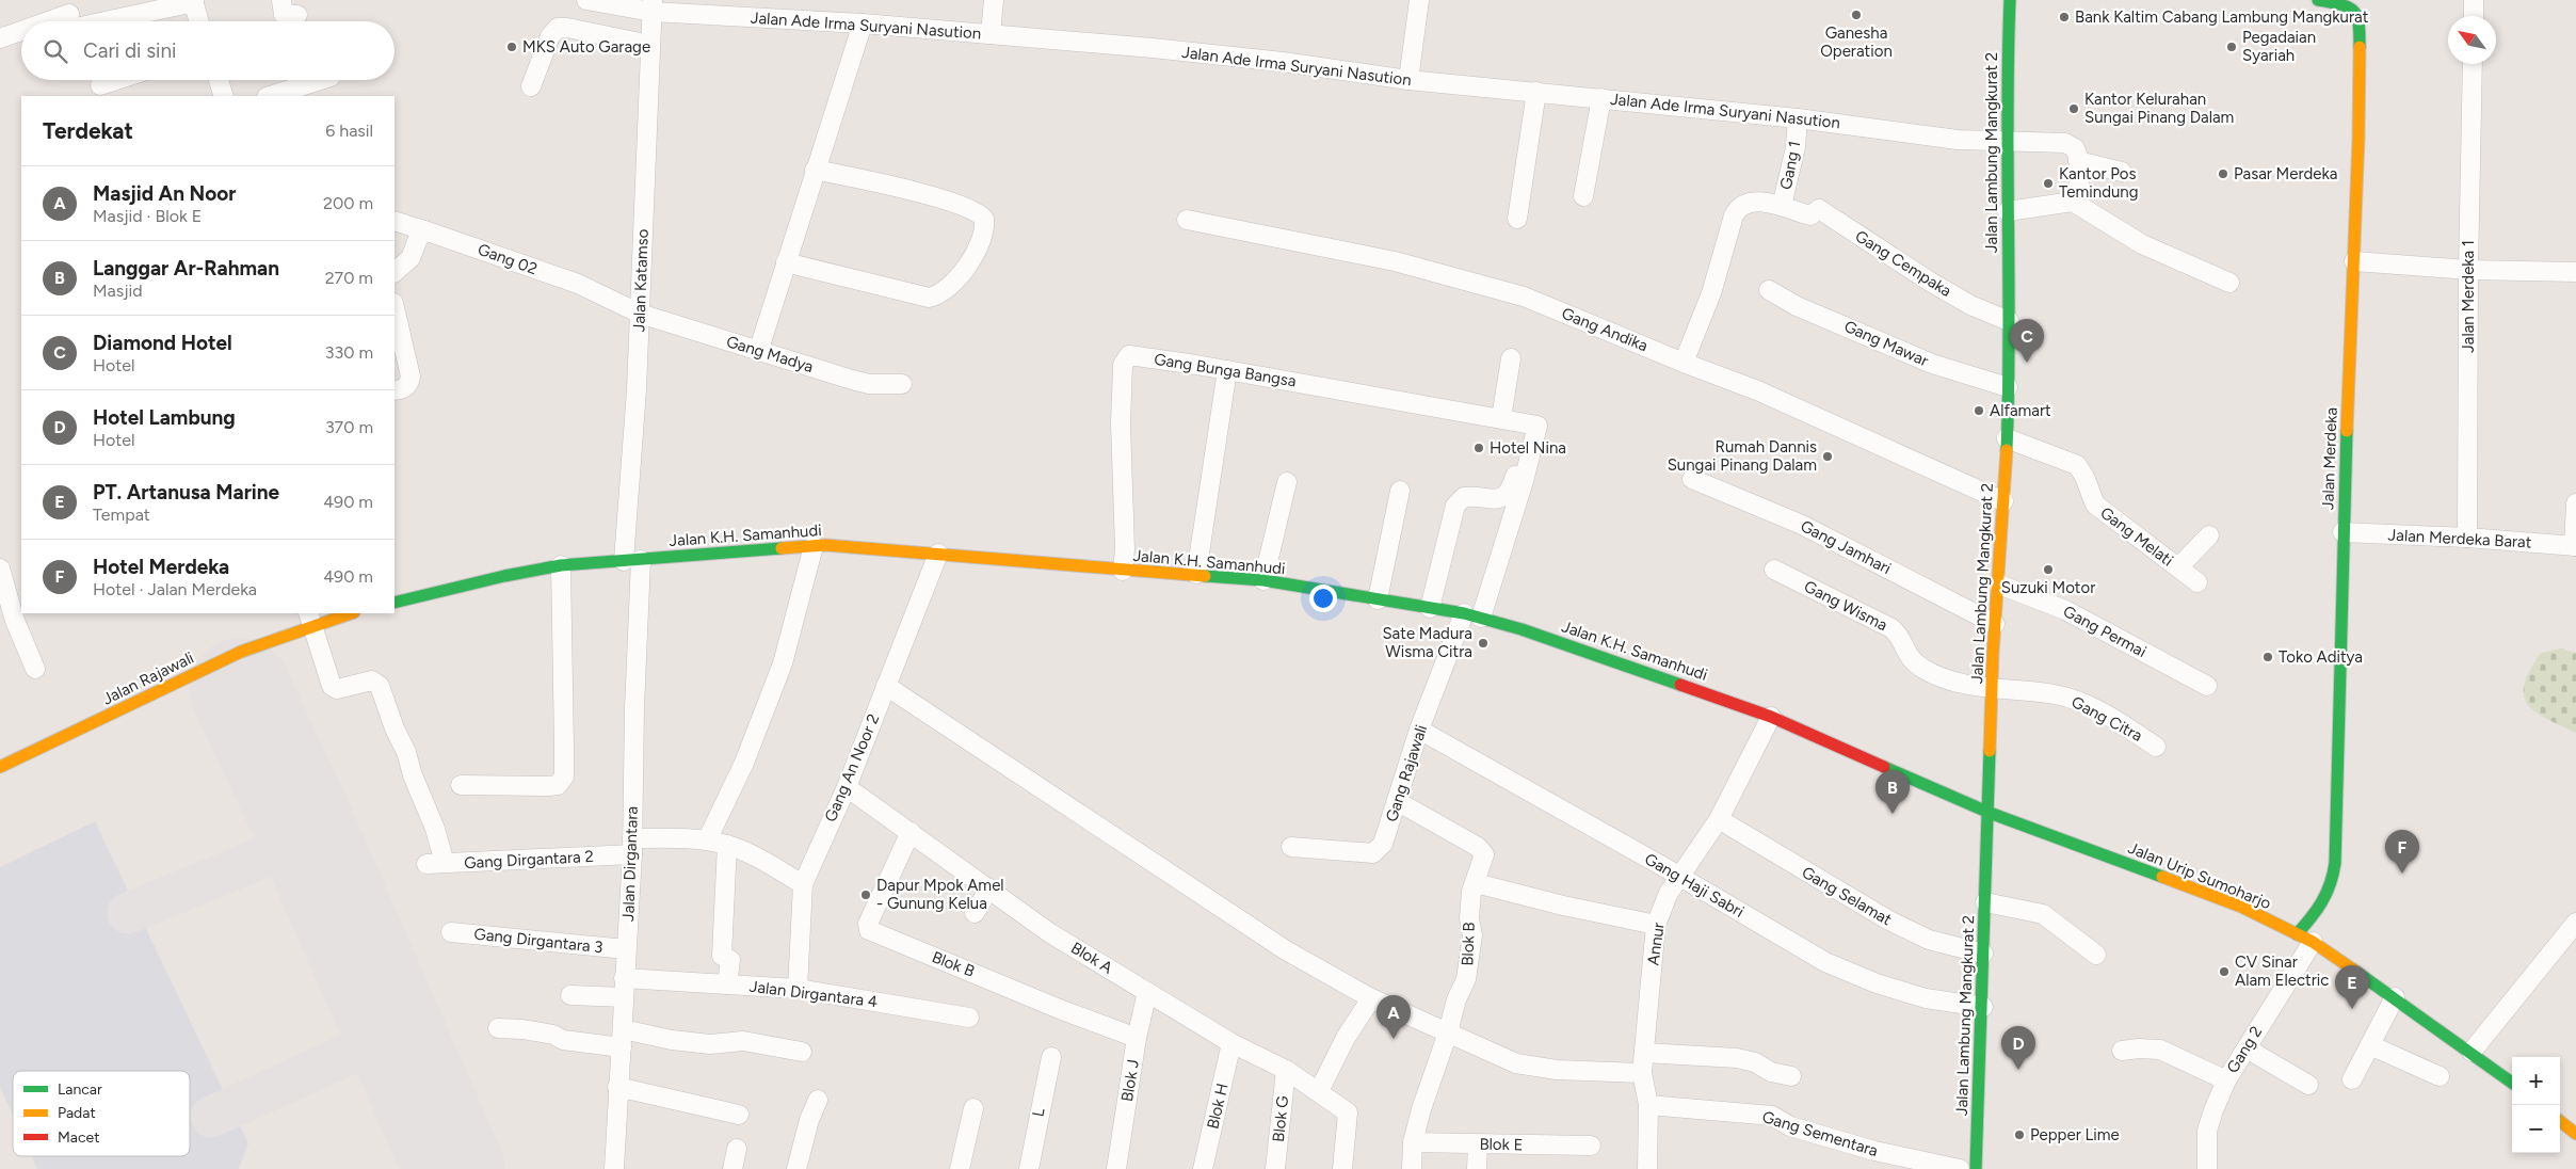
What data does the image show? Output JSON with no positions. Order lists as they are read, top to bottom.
{
  "streets": {
    "street": [
      "Jalan Ade Irma Suryani Nasution",
      "Jalan Lambung Mangkurat 2",
      "Gang 1",
      "Gang 02",
      "Gang Cempaka",
      "Jalan Katamso",
      "Jalan Merdeka 1",
      "Gang Andika",
      "Gang Mawar",
      "Gang Madya",
      "Gang Bunga Bangsa",
      "Jalan Merdeka",
      "Jalan K.H. Samanhudi",
      "Gang Melati",
      "Jalan Merdeka Barat",
      "Gang Jamhari",
      "Gang Wisma",
      "Gang Permai",
      "Jalan Rajawali",
      "Gang Citra",
      "Gang An Noor 2",
      "Gang Rajawali",
      "Gang Dirgantara 2",
      "Jalan Dirgantara",
      "Jalan Urip Sumoharjo",
      "Gang Haji Sabri",
      "Gang Selamat",
      "Gang Dirgantara 3",
      "Blok B",
      "Annur",
      "Blok A",
      "Jalan Dirgantara 4",
      "Gang 2",
      "Blok J",
      "Blok H",
      "L",
      "Blok G",
      "Gang Sementara",
      "Blok E"
    ]
  },
  "crossings": [
    ["Jalan Ade Irma Suryani Nasution", "Jalan Lambung Mangkurat 2"],
    ["Jalan Ade Irma Suryani Nasution", "Gang 1"],
    ["Jalan Ade Irma Suryani Nasution", "Jalan Katamso"],
    ["Jalan Lambung Mangkurat 2", "Gang Cempaka"],
    ["Jalan Lambung Mangkurat 2", "Gang Andika"],
    ["Jalan Lambung Mangkurat 2", "Gang Mawar"],
    ["Jalan Lambung Mangkurat 2", "Jalan K.H. Samanhudi"],
    ["Jalan Lambung Mangkurat 2", "Gang Melati"],
    ["Jalan Lambung Mangkurat 2", "Gang Jamhari"],
    ["Jalan Lambung Mangkurat 2", "Gang Wisma"],
    ["Jalan Lambung Mangkurat 2", "Gang Permai"],
    ["Jalan Lambung Mangkurat 2", "Gang Citra"],
    ["Jalan Lambung Mangkurat 2", "Jalan Urip Sumoharjo"],
    ["Jalan Lambung Mangkurat 2", "Gang Haji Sabri"],
    ["Jalan Lambung Mangkurat 2", "Gang Selamat"],
    ["Gang 1", "Gang Cempaka"],
    ["Gang 1", "Gang Andika"],
    ["Gang 02", "Jalan Katamso"],
    ["Gang 02", "Gang Madya"],
    ["Jalan Katamso", "Gang Madya"],
    ["Jalan Katamso", "Jalan K.H. Samanhudi"],
    ["Jalan Katamso", "Jalan Dirgantara"],
    ["Jalan Merdeka 1", "Jalan Merdeka Barat"],
    ["Gang Bunga Bangsa", "Jalan K.H. Samanhudi"],
    ["Gang Bunga Bangsa", "Gang Rajawali"],
    ["Jalan Merdeka", "Jalan Merdeka Barat"],
    ["Jalan Merdeka", "Jalan Urip Sumoharjo"],
    ["Jalan Merdeka", "Gang 2"],
    ["Jalan K.H. Samanhudi", "Gang An Noor 2"],
    ["Jalan K.H. Samanhudi", "Gang Rajawali"],
    ["Jalan K.H. Samanhudi", "Jalan Dirgantara"],
    ["Jalan K.H. Samanhudi", "Jalan Urip Sumoharjo"],
    ["Jalan K.H. Samanhudi", "Annur"],
    ["Gang Wisma", "Gang Citra"],
    ["Jalan Rajawali", "Gang Dirgantara 2"],
    ["Gang An Noor 2", "Gang Dirgantara 2"],
    ["Gang An Noor 2", "Blok A"],
    ["Gang An Noor 2", "Jalan Dirgantara 4"],
    ["Gang Rajawali", "Gang Haji Sabri"],
    ["Gang Rajawali", "Blok B"],
    ["Gang Dirgantara 2", "Jalan Dirgantara"],
    ["Jalan Dirgantara", "Gang Dirgantara 3"],
    ["Jalan Dirgantara", "Jalan Dirgantara 4"],
    ["Jalan Urip Sumoharjo", "Gang 2"],
    ["Gang Haji Sabri", "Annur"],
    ["Gang Selamat", "Annur"],
    ["Blok B", "Blok A"],
    ["Blok B", "Blok J"],
    ["Annur", "Gang Sementara"],
    ["Blok A", "Blok J"],
    ["Blok A", "Blok H"],
    ["Blok A", "Blok G"]
  ],
  "places": [
    "Ganesha Operation",
    "Bank Kaltim Cabang Lambung Mangkurat",
    "MKS Auto Garage",
    "Pegadaian Syariah",
    "Kantor Kelurahan Sungai Pinang Dalam",
    "Pasar Merdeka",
    "Kantor Pos Temindung",
    "Alfamart",
    "Hotel Nina",
    "Rumah Dannis Sungai Pinang Dalam",
    "Suzuki Motor",
    "Sate Madura Wisma Citra",
    "Toko Aditya",
    "Dapur Mpok Amel - Gunung Kelua",
    "CV Sinar Alam Electric",
    "Pepper Lime"
  ],
  "legend": ["Lancar", "Padat", "Macet"],
  "north": "top left",
  "page": {
    "search": "Cari di sini",
    "heading": ["Terdekat", "6 hasil"],
    "list": [
      {
        "mark": "A",
        "name": "Masjid An Noor",
        "note": "Masjid · Blok E",
        "value": "200 m"
      },
      {
        "mark": "B",
        "name": "Langgar Ar-Rahman",
        "note": "Masjid",
        "value": "270 m"
      },
      {
        "mark": "C",
        "name": "Diamond Hotel",
        "note": "Hotel",
        "value": "330 m"
      },
      {
        "mark": "D",
        "name": "Hotel Lambung",
        "note": "Hotel",
        "value": "370 m"
      },
      {
        "mark": "E",
        "name": "PT. Artanusa Marine",
        "note": "Tempat",
        "value": "490 m"
      },
      {
        "mark": "F",
        "name": "Hotel Merdeka",
        "note": "Hotel · Jalan Merdeka",
        "value": "490 m"
      }
    ],
    "pins": [
      "C",
      "B",
      "F",
      "E",
      "A",
      "D"
    ],
    "map_buttons": ["+", "−"]
  }
}
